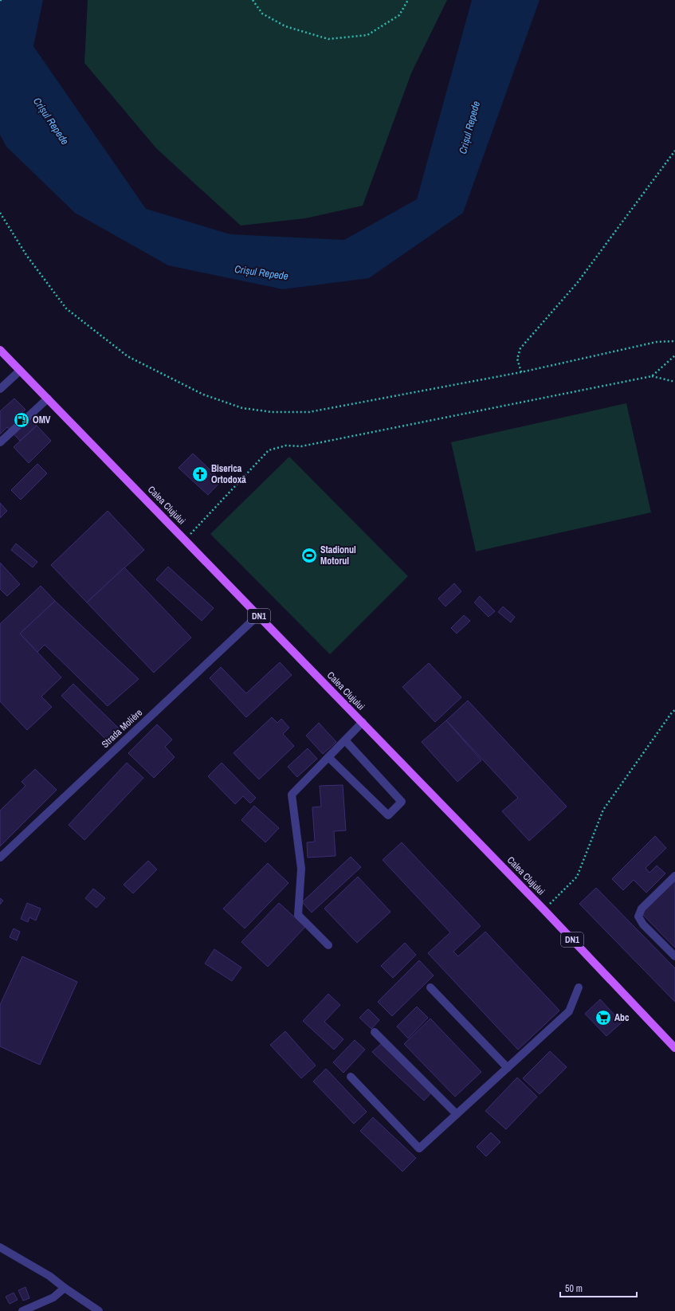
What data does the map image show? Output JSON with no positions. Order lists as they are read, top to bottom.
{
  "streets": {
    "main road": ["Calea Clujului", "DN1"],
    "street": ["Strada Molière"]
  },
  "crossings": [
    ["Calea Clujului", "Strada Molière"]
  ],
  "water": ["Crișul Repede"],
  "places": {
    "fuel station": ["OMV"],
    "church": ["Biserica Ortodoxă"],
    "sports": ["Stadionul Motorul"],
    "supermarket": ["Abc"]
  },
  "scale_bar": "50 m"
}
